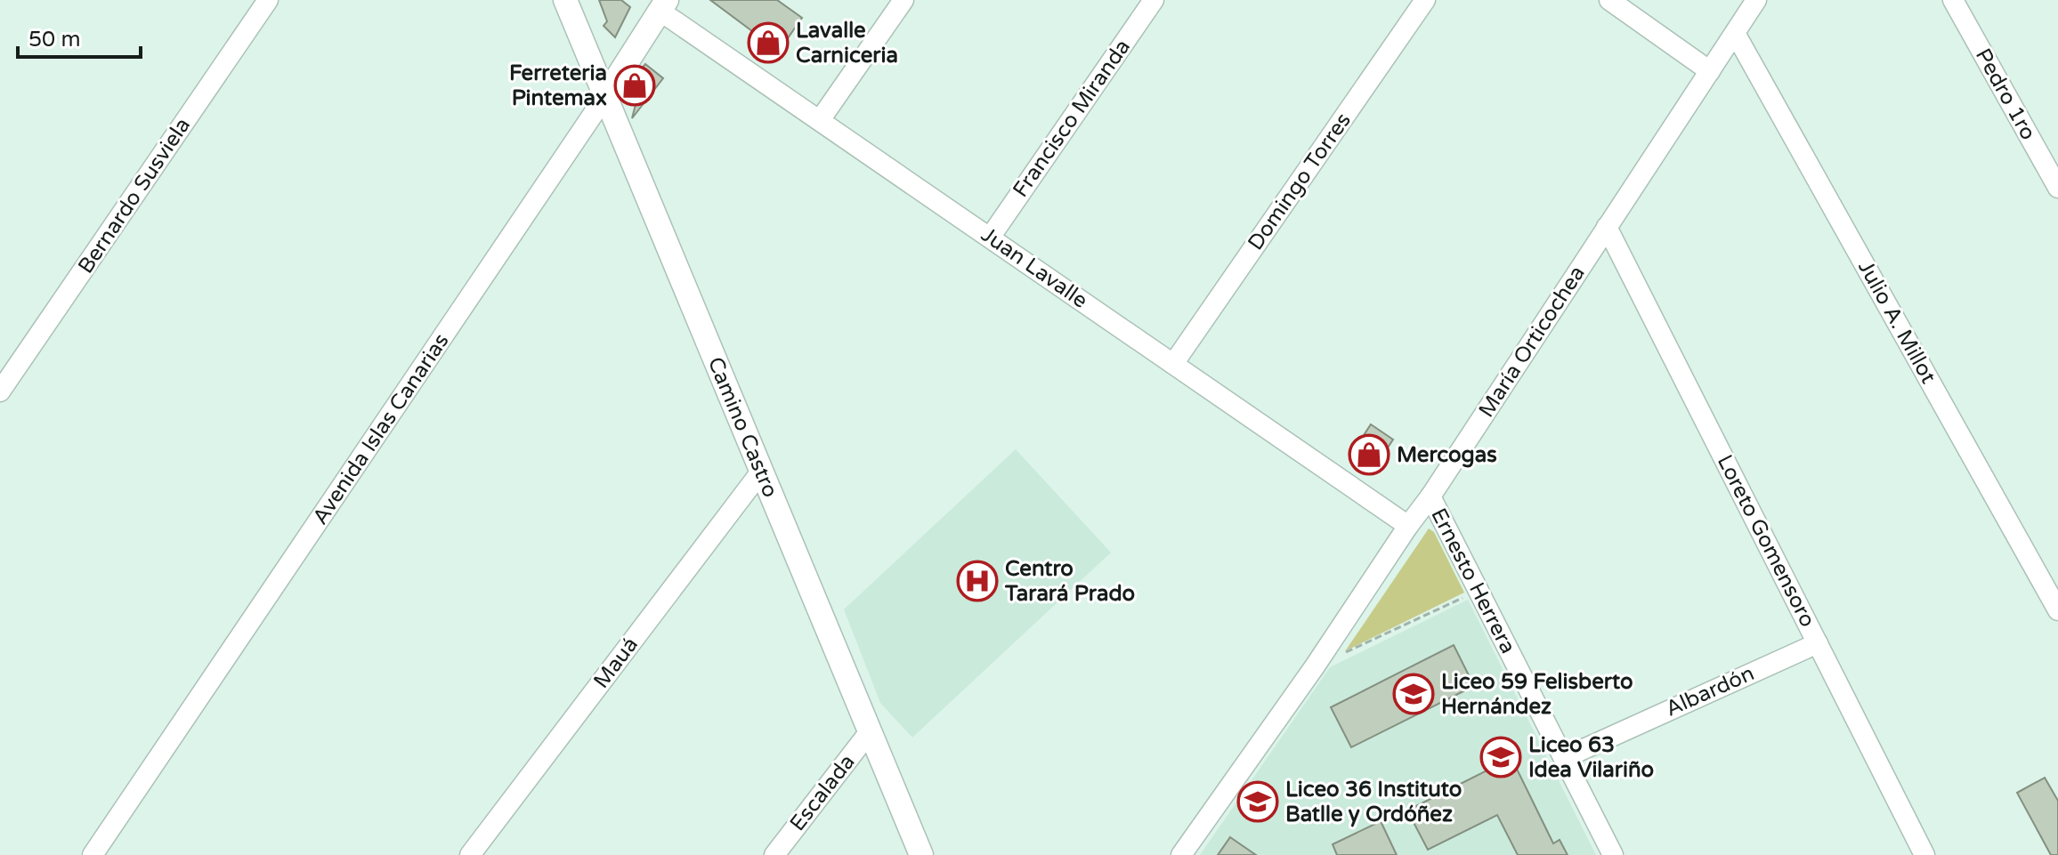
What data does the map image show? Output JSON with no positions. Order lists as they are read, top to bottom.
{
  "streets": {
    "street": [
      "Pedro 1ro",
      "Francisco Miranda",
      "Domingo Torres",
      "Bernardo Susviela",
      "Juan Lavalle",
      "Julio A. Millot",
      "María Orticochea",
      "Avenida Islas Canarias",
      "Camino Castro",
      "Loreto Gomensoro",
      "Ernesto Herrera",
      "Mauá",
      "Albardón",
      "Escalada"
    ]
  },
  "crossings": [
    ["Francisco Miranda", "Juan Lavalle"],
    ["Domingo Torres", "Juan Lavalle"],
    ["Juan Lavalle", "María Orticochea"],
    ["Juan Lavalle", "Avenida Islas Canarias"],
    ["Julio A. Millot", "María Orticochea"],
    ["María Orticochea", "Loreto Gomensoro"],
    ["María Orticochea", "Ernesto Herrera"],
    ["Avenida Islas Canarias", "Camino Castro"],
    ["Camino Castro", "Mauá"],
    ["Camino Castro", "Escalada"],
    ["Loreto Gomensoro", "Albardón"],
    ["Ernesto Herrera", "Albardón"]
  ],
  "places": {
    "shop": ["Lavalle Carniceria", "Ferreteria Pintemax", "Mercogas"],
    "hospital": ["Centro Tarará Prado"],
    "school or university": ["Liceo 59 Felisberto Hernández", "Liceo 63 Idea Vilariño", "Liceo 36 Instituto Batlle y Ordóñez"]
  },
  "scale_bar": "50 m"
}
